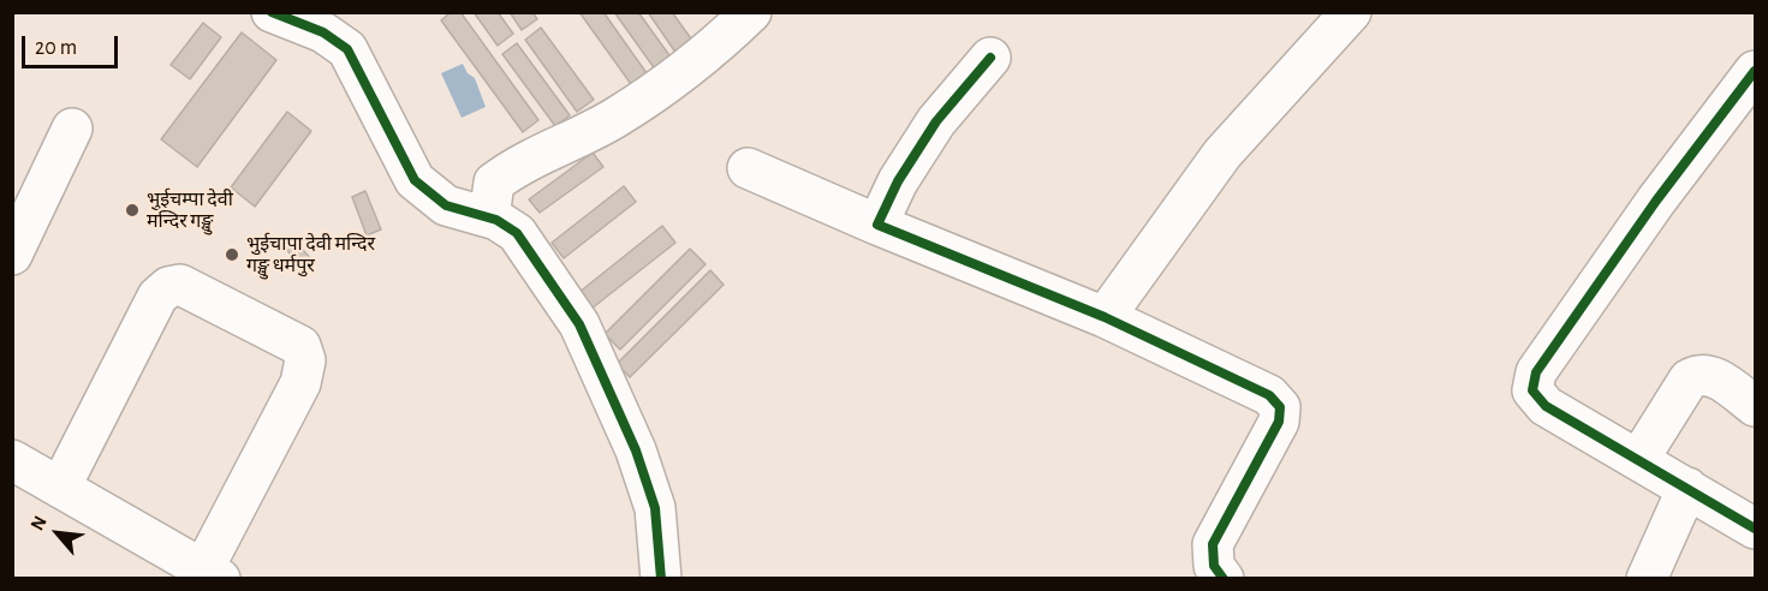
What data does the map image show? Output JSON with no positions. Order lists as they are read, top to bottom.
{
  "places": ["भुईचम्पा देवी मन्दिर गङ्खु", "भुईचापा देवी मन्दिर गङ्खु धर्मपुर"],
  "scale_bar": "20 m",
  "north": "top left"
}
